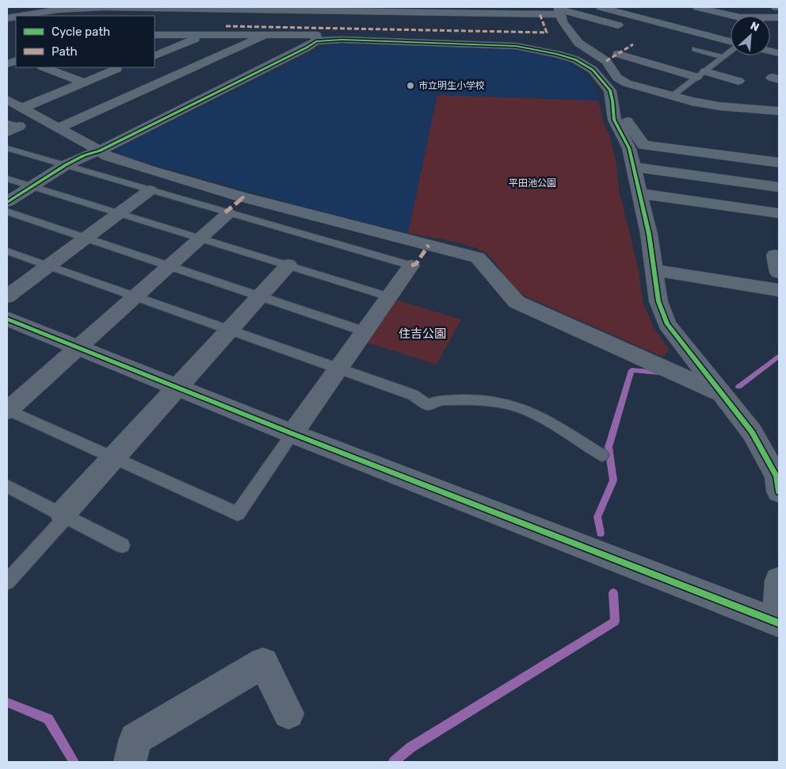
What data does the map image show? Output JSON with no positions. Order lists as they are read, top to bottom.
{
  "parks": ["平田池公園", "住吉公園"],
  "places": ["市立明生小学校"],
  "legend": ["Cycle path", "Path"],
  "north": "top right"
}
